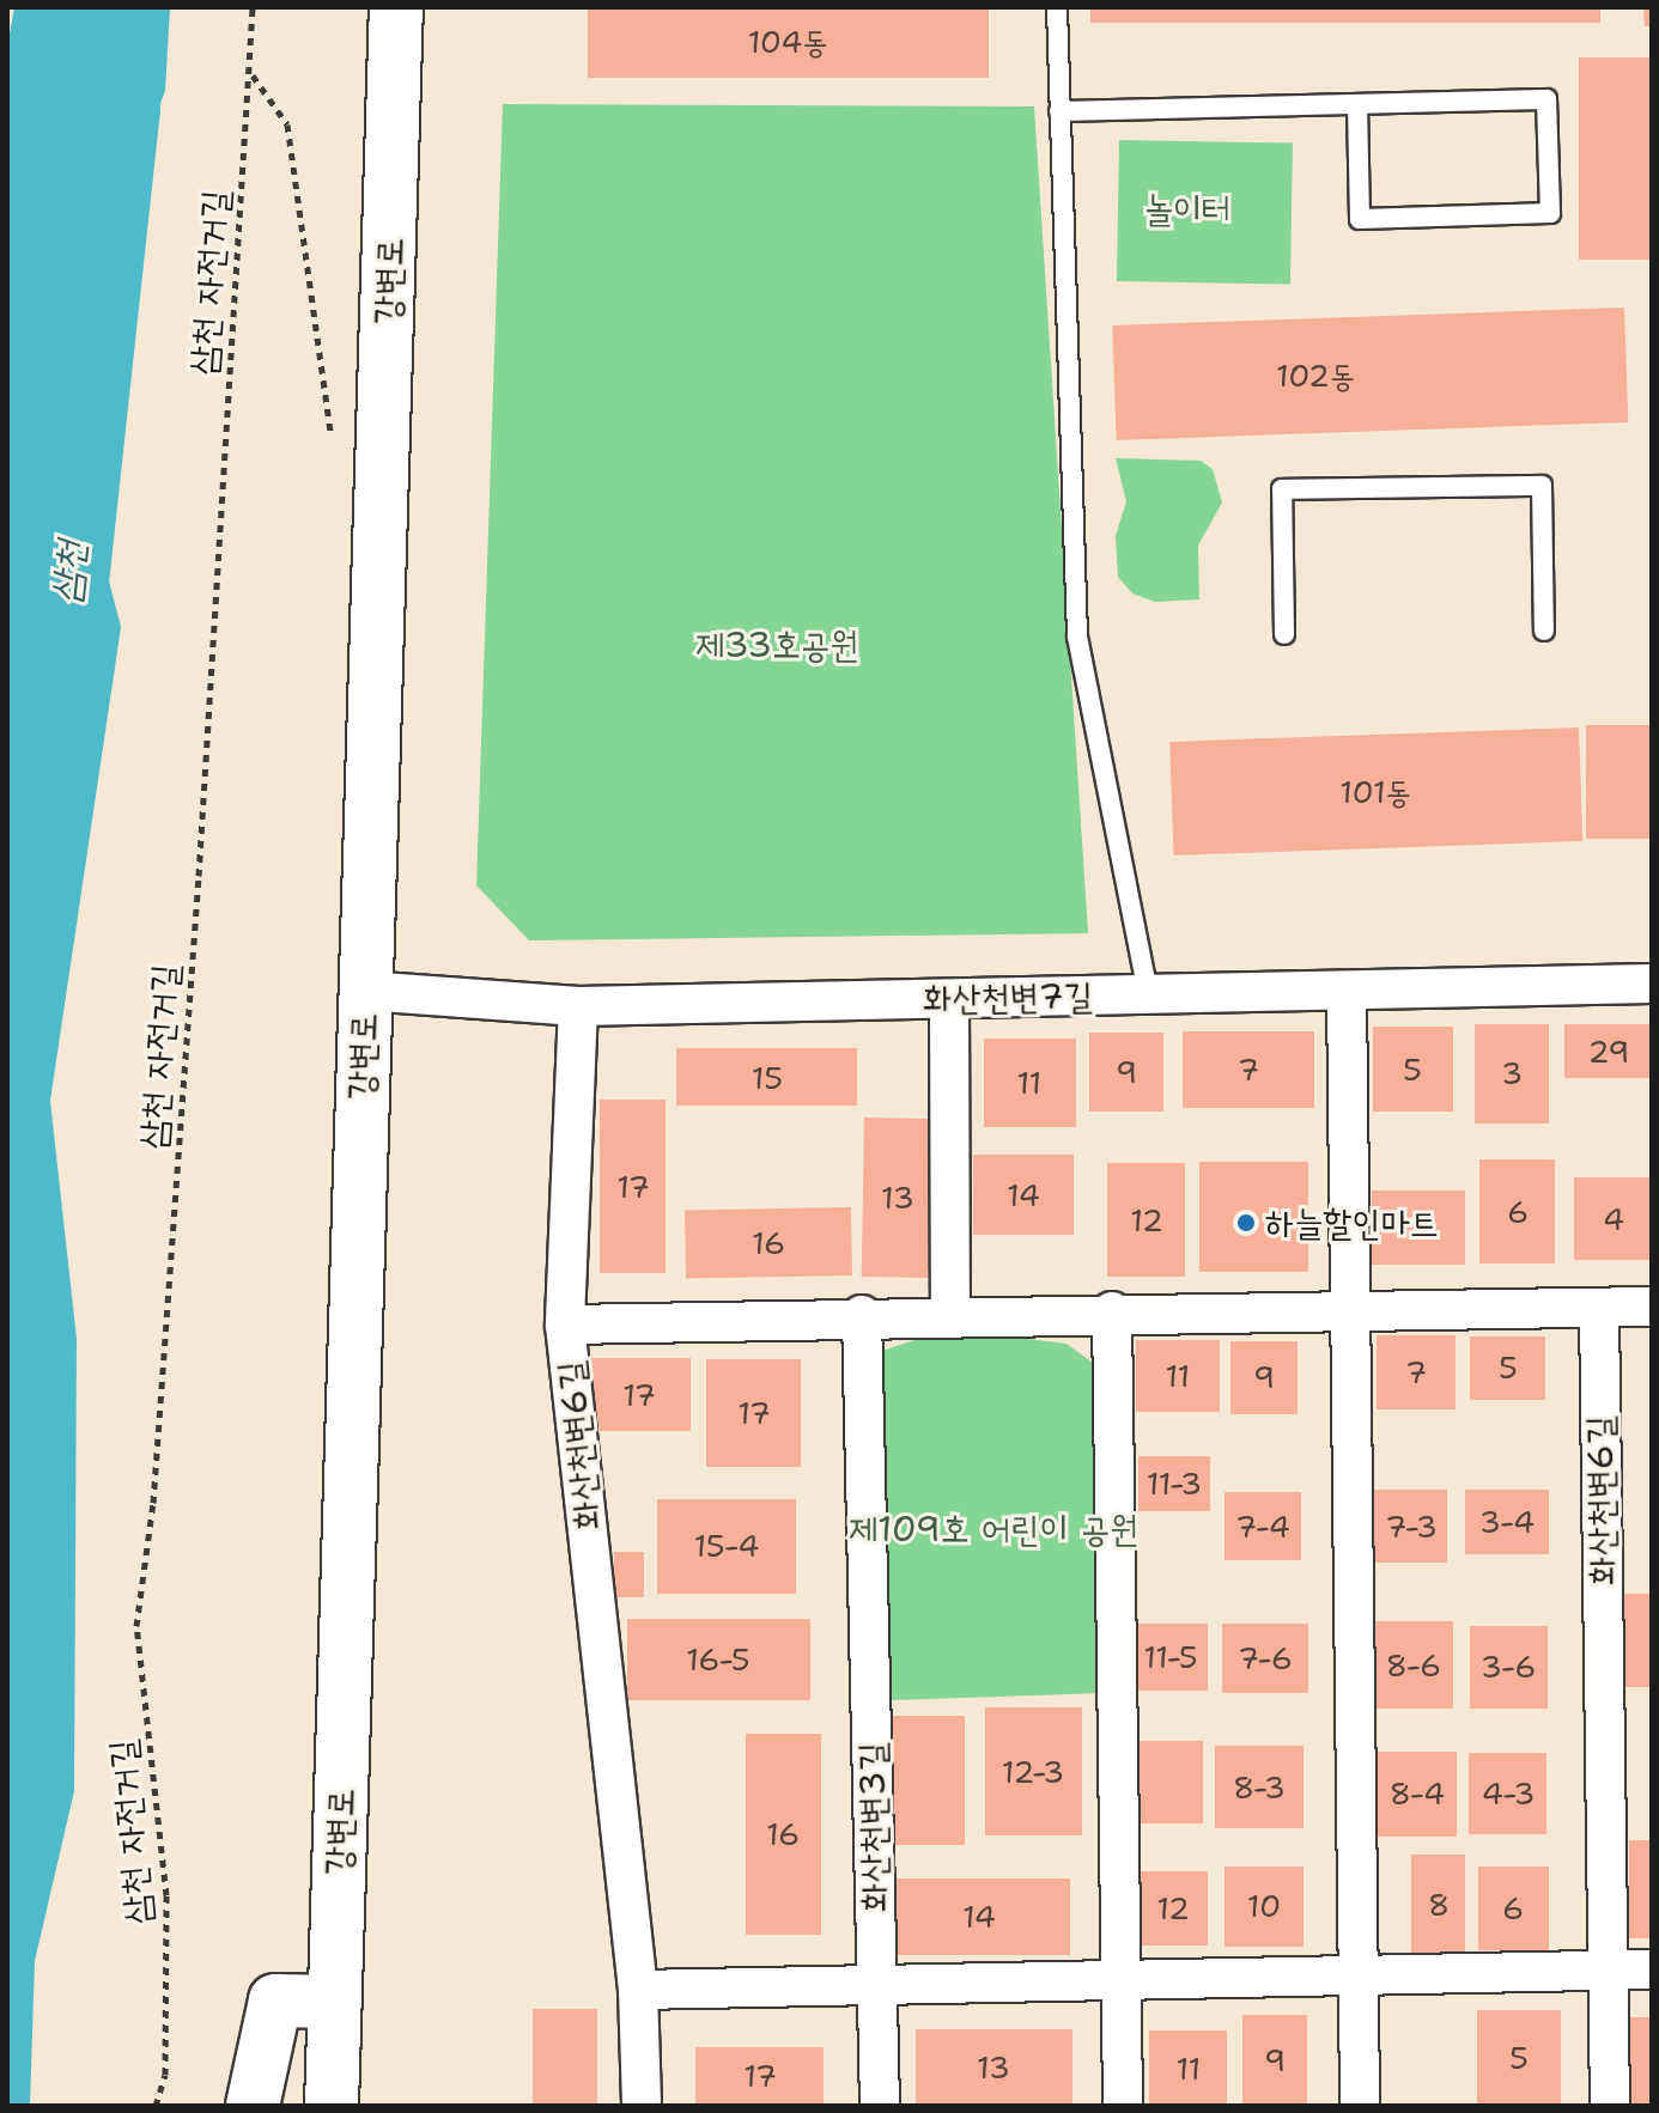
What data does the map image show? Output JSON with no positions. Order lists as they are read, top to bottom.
{
  "streets": {
    "street": [
      "강변로",
      "화산천변7길",
      "화산천변6길",
      "화산천변3길"
    ],
    "path": ["삼천 자전거길"]
  },
  "crossings": [
    ["강변로", "화산천변7길"],
    ["화산천변6길", "화산천변3길"]
  ],
  "water": ["삼천"],
  "parks": ["놀이터", "제33호공원", "제109호 어린이 공원"],
  "places": ["하늘할인마트"],
  "house_numbers": [
    "104동",
    "102동",
    "101동",
    "29",
    "7",
    "5",
    "9",
    "3",
    "15",
    "11",
    "17",
    "14",
    "13",
    "6",
    "4",
    "12",
    "16",
    "5",
    "7",
    "11",
    "9",
    "17",
    "17",
    "11-3",
    "3-4",
    "7-4",
    "7-3",
    "15-4",
    "11-5",
    "7-6",
    "16-5",
    "8-6",
    "3-6",
    "12-3",
    "8-3",
    "8-4",
    "4-3",
    "16",
    "8",
    "10",
    "12",
    "6",
    "14",
    "5",
    "9",
    "13",
    "11",
    "17"
  ]
}
